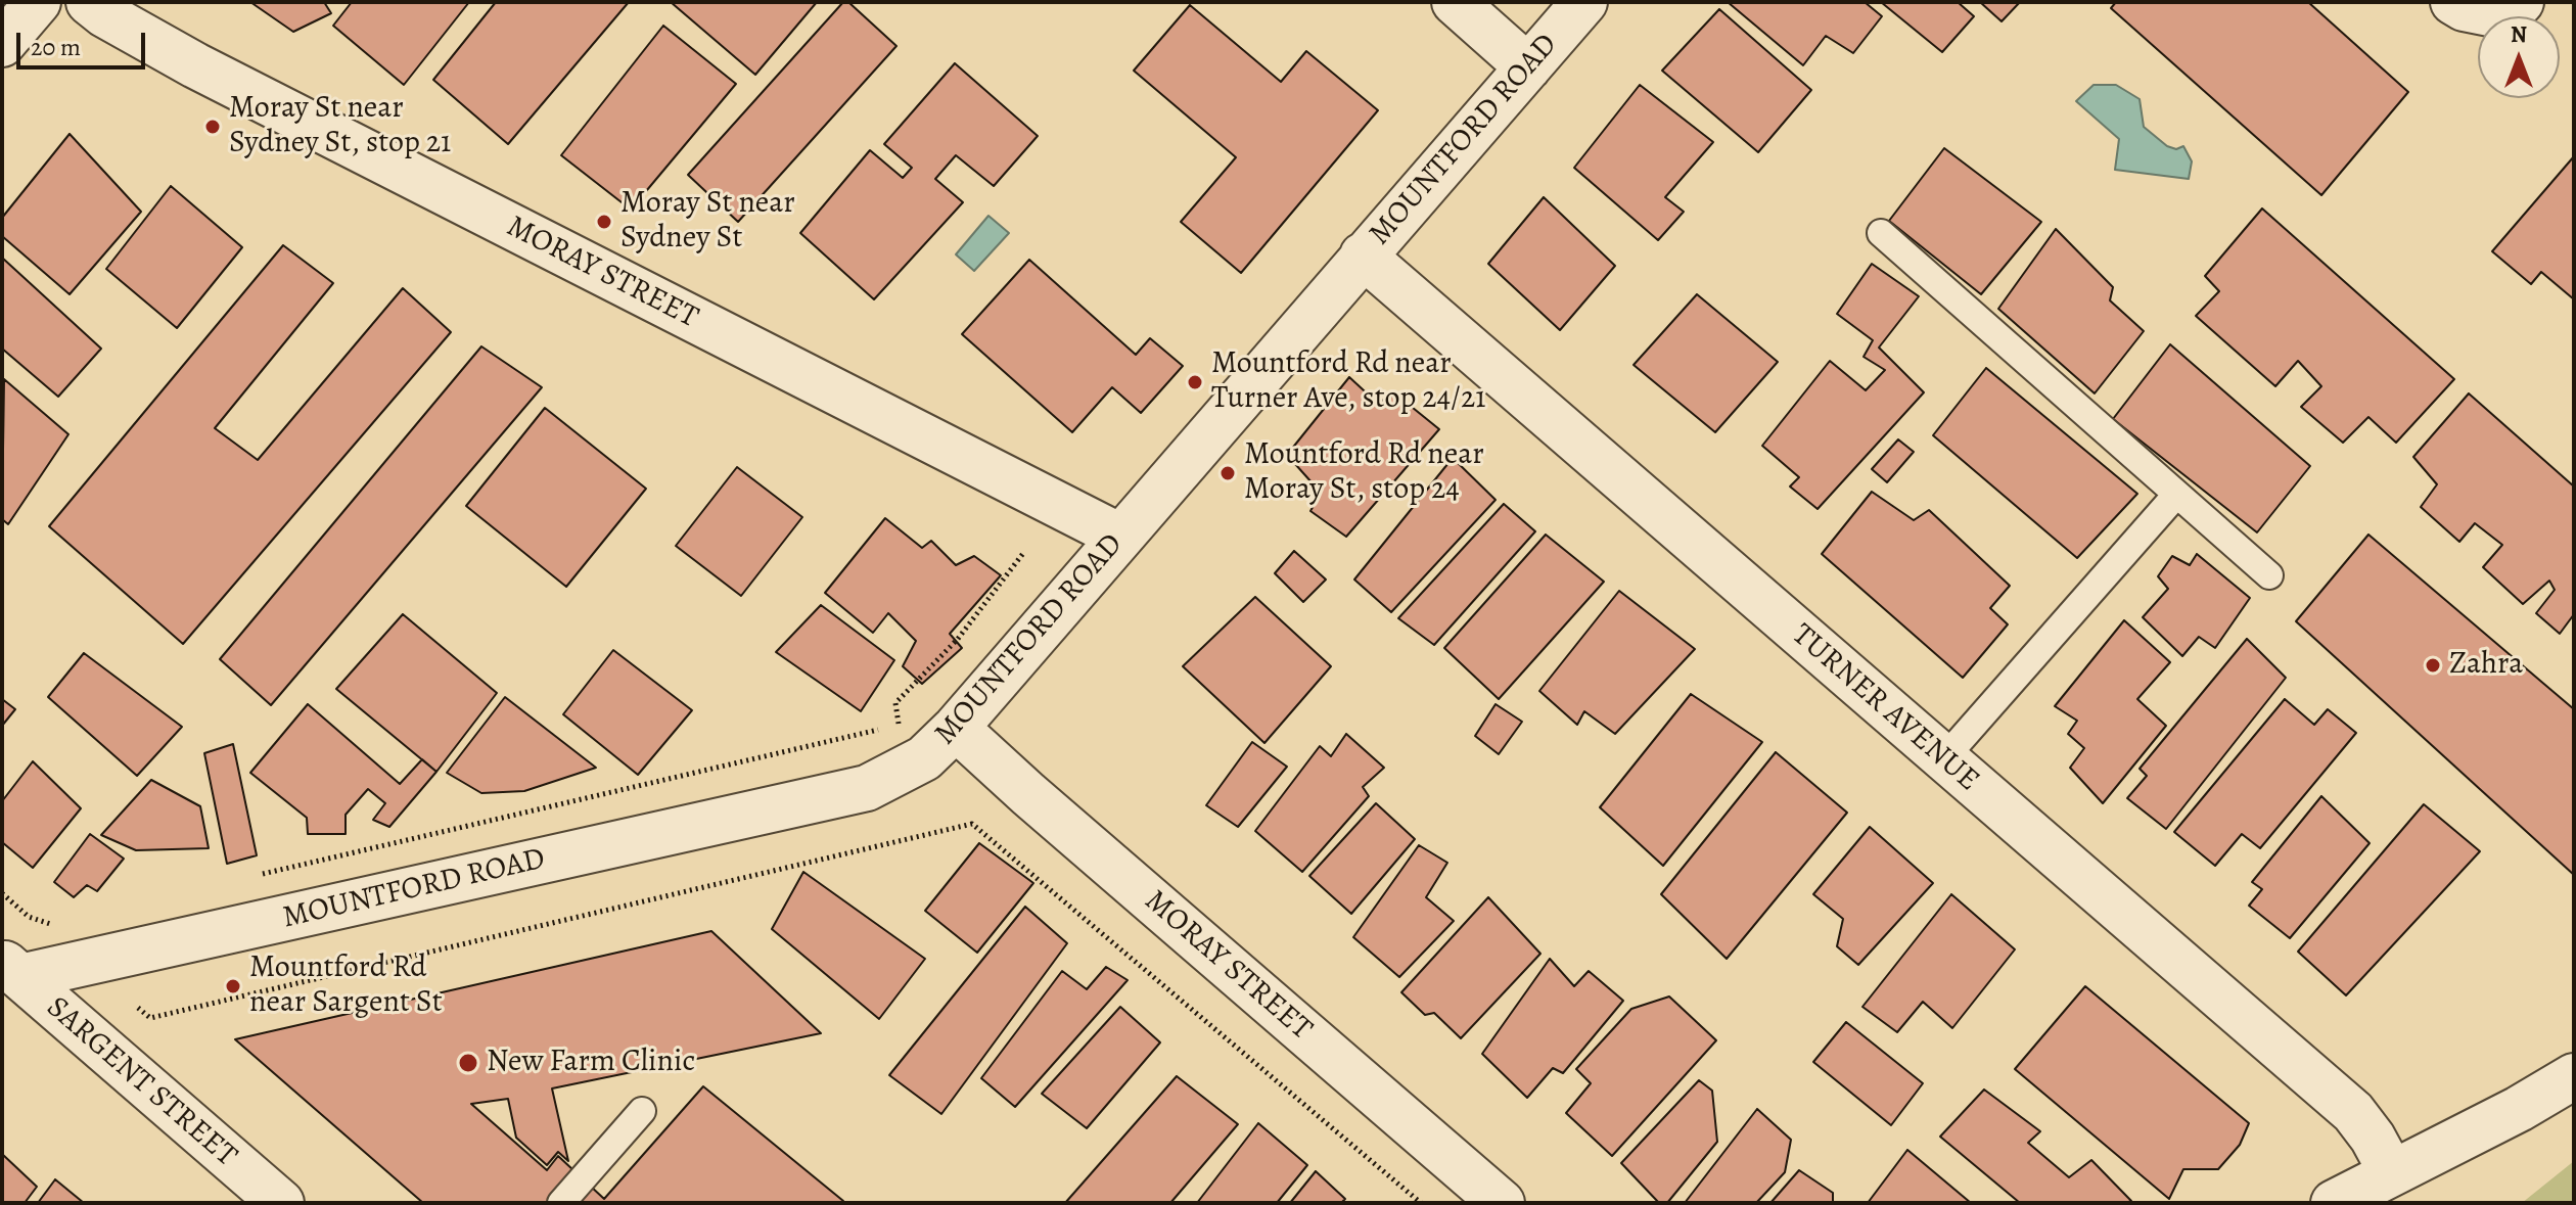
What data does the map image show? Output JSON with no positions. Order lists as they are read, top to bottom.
{
  "streets": {
    "street": [
      "MOUNTFORD ROAD",
      "MORAY STREET",
      "TURNER AVENUE",
      "SARGENT STREET"
    ]
  },
  "crossings": [
    ["MOUNTFORD ROAD", "MORAY STREET"],
    ["MOUNTFORD ROAD", "TURNER AVENUE"],
    ["MOUNTFORD ROAD", "SARGENT STREET"]
  ],
  "places": [
    "Moray St near Sydney St, stop 21",
    "Moray St near Sydney St",
    "Mountford Rd near Turner Ave, stop 24/21",
    "Mountford Rd near Moray St, stop 24",
    "Zahra",
    "Mountford Rd near Sargent St",
    "New Farm Clinic"
  ],
  "scale_bar": "20 m",
  "north": "top"
}
